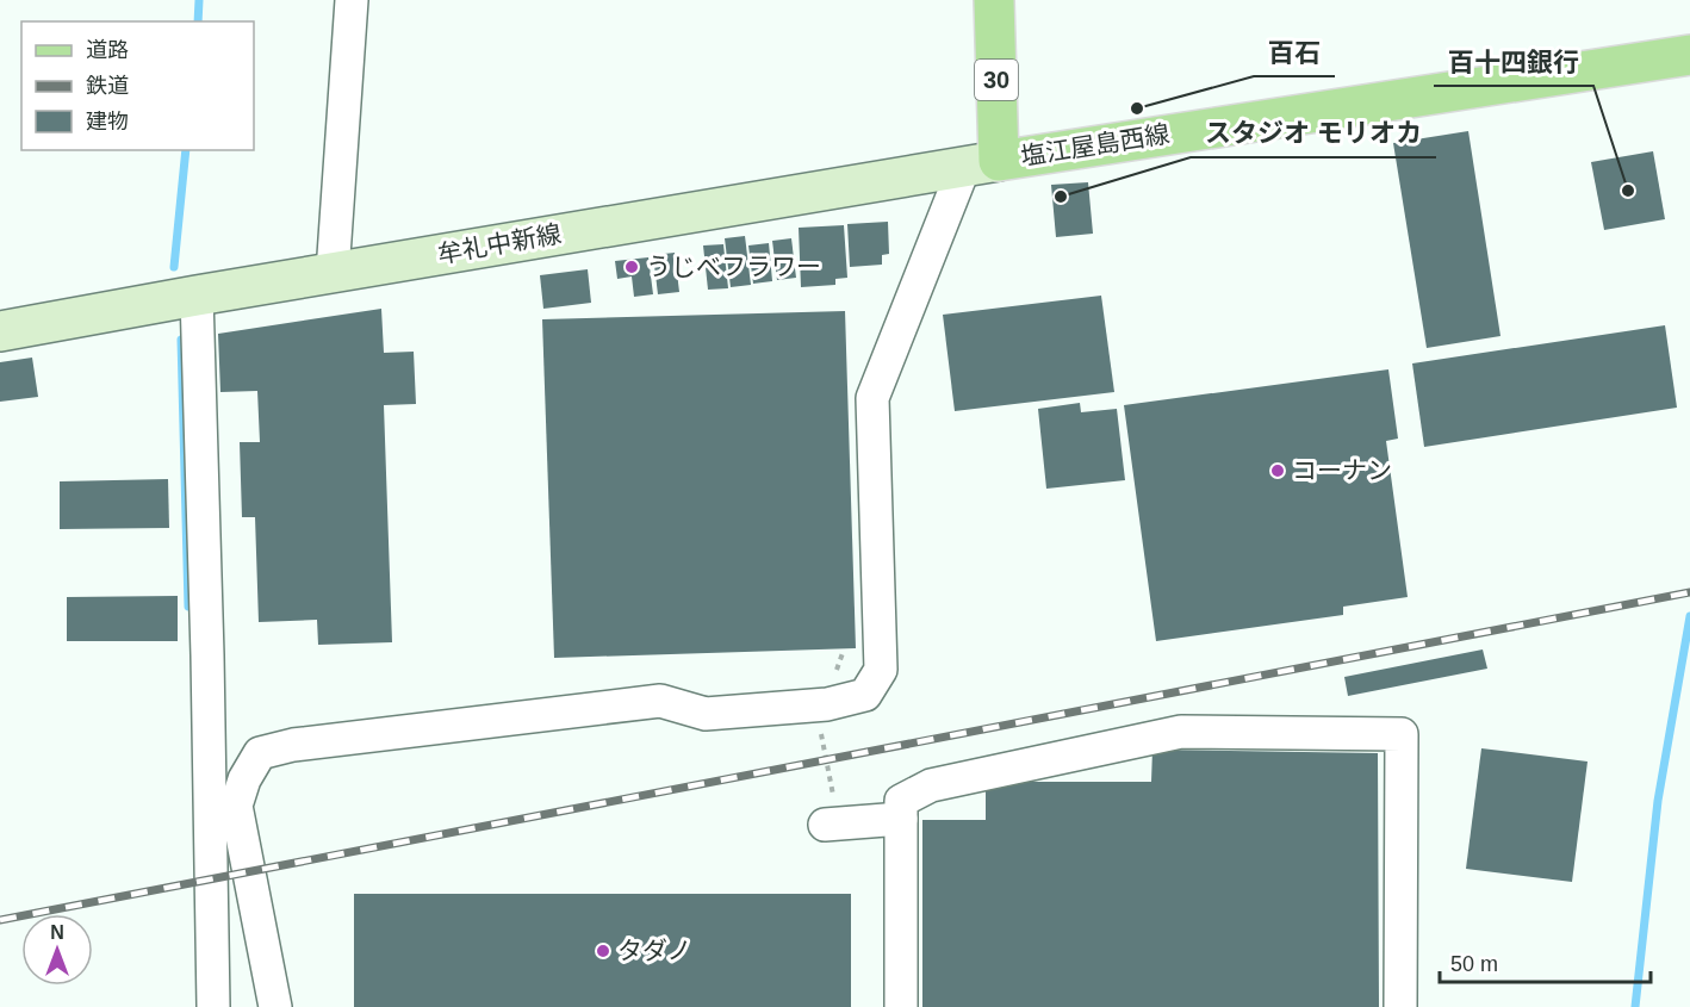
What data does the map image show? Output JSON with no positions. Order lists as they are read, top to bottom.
{
  "streets": {
    "main road": ["30", "塩江屋島西線", "牟礼中新線"]
  },
  "crossings": [
    ["塩江屋島西線", "牟礼中新線"]
  ],
  "places": [
    "百石",
    "百十四銀行",
    "スタジオ モリオカ",
    "うじべフラワー",
    "コーナン",
    "タダノ"
  ],
  "legend": ["道路", "鉄道", "建物"],
  "scale_bar": "50 m",
  "north": "top"
}
